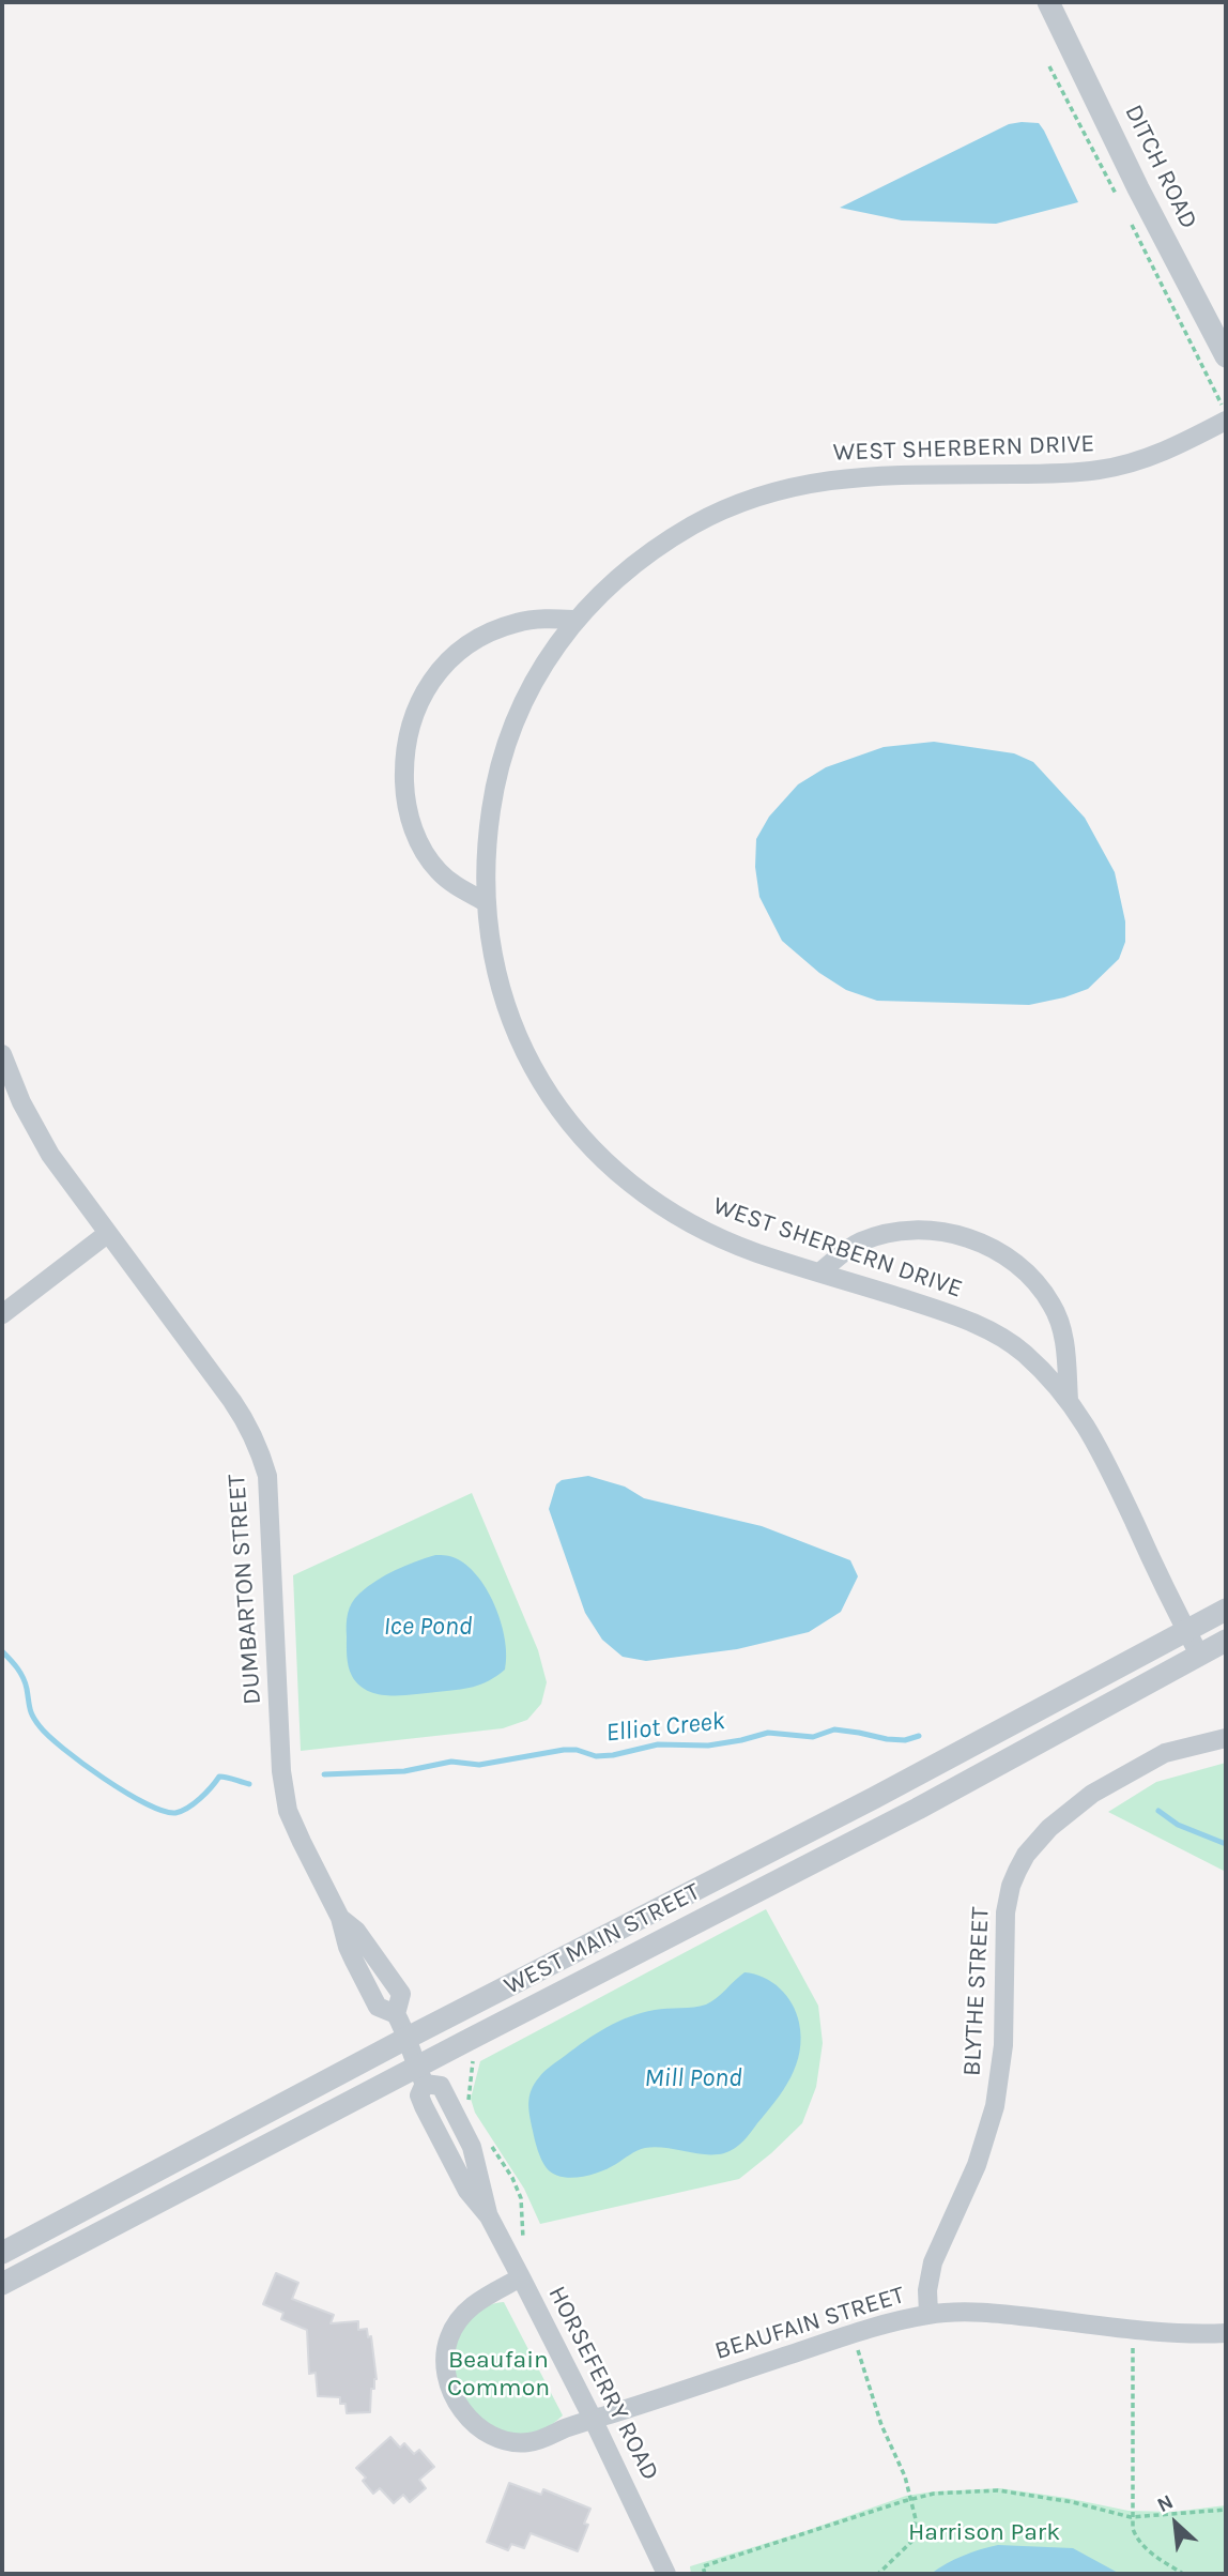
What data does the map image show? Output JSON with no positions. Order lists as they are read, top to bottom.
{
  "streets": {
    "street": [
      "DITCH ROAD",
      "WEST SHERBERN DRIVE",
      "DUMBARTON STREET",
      "WEST MAIN STREET",
      "BLYTHE STREET",
      "BEAUFAIN STREET",
      "HORSEFERRY ROAD"
    ]
  },
  "crossings": [
    ["WEST SHERBERN DRIVE", "WEST MAIN STREET"],
    ["DUMBARTON STREET", "WEST MAIN STREET"],
    ["DUMBARTON STREET", "HORSEFERRY ROAD"],
    ["WEST MAIN STREET", "HORSEFERRY ROAD"],
    ["BLYTHE STREET", "BEAUFAIN STREET"],
    ["BEAUFAIN STREET", "HORSEFERRY ROAD"]
  ],
  "water": ["Ice Pond", "Elliot Creek", "Mill Pond"],
  "parks": ["Beaufain Common", "Harrison Park"],
  "north": "top left"
}
